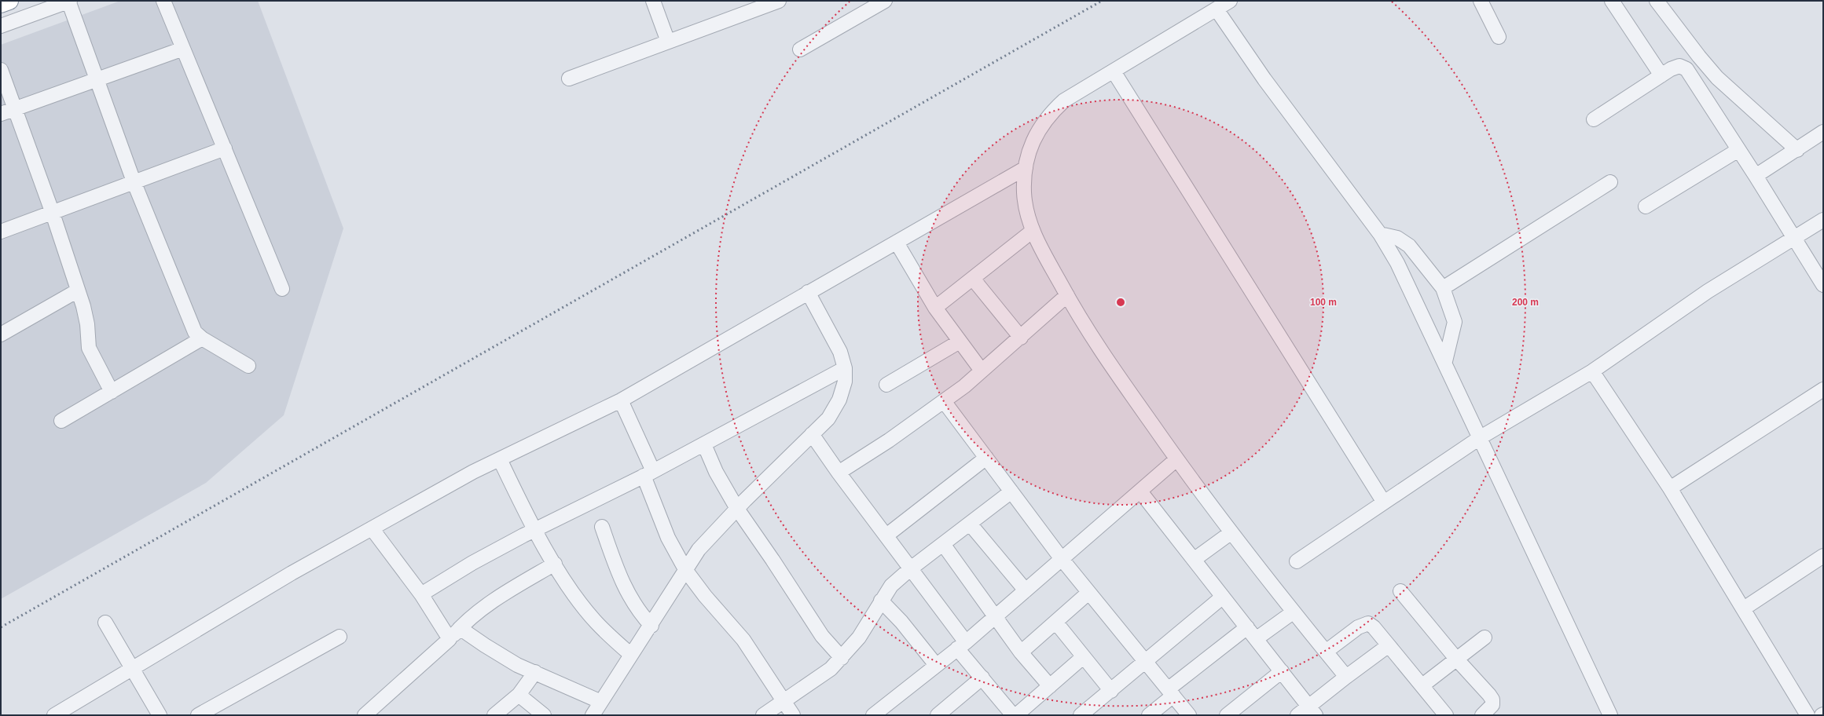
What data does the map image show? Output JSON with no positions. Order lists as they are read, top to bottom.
{
  "rings": ["100 m", "200 m"]
}
